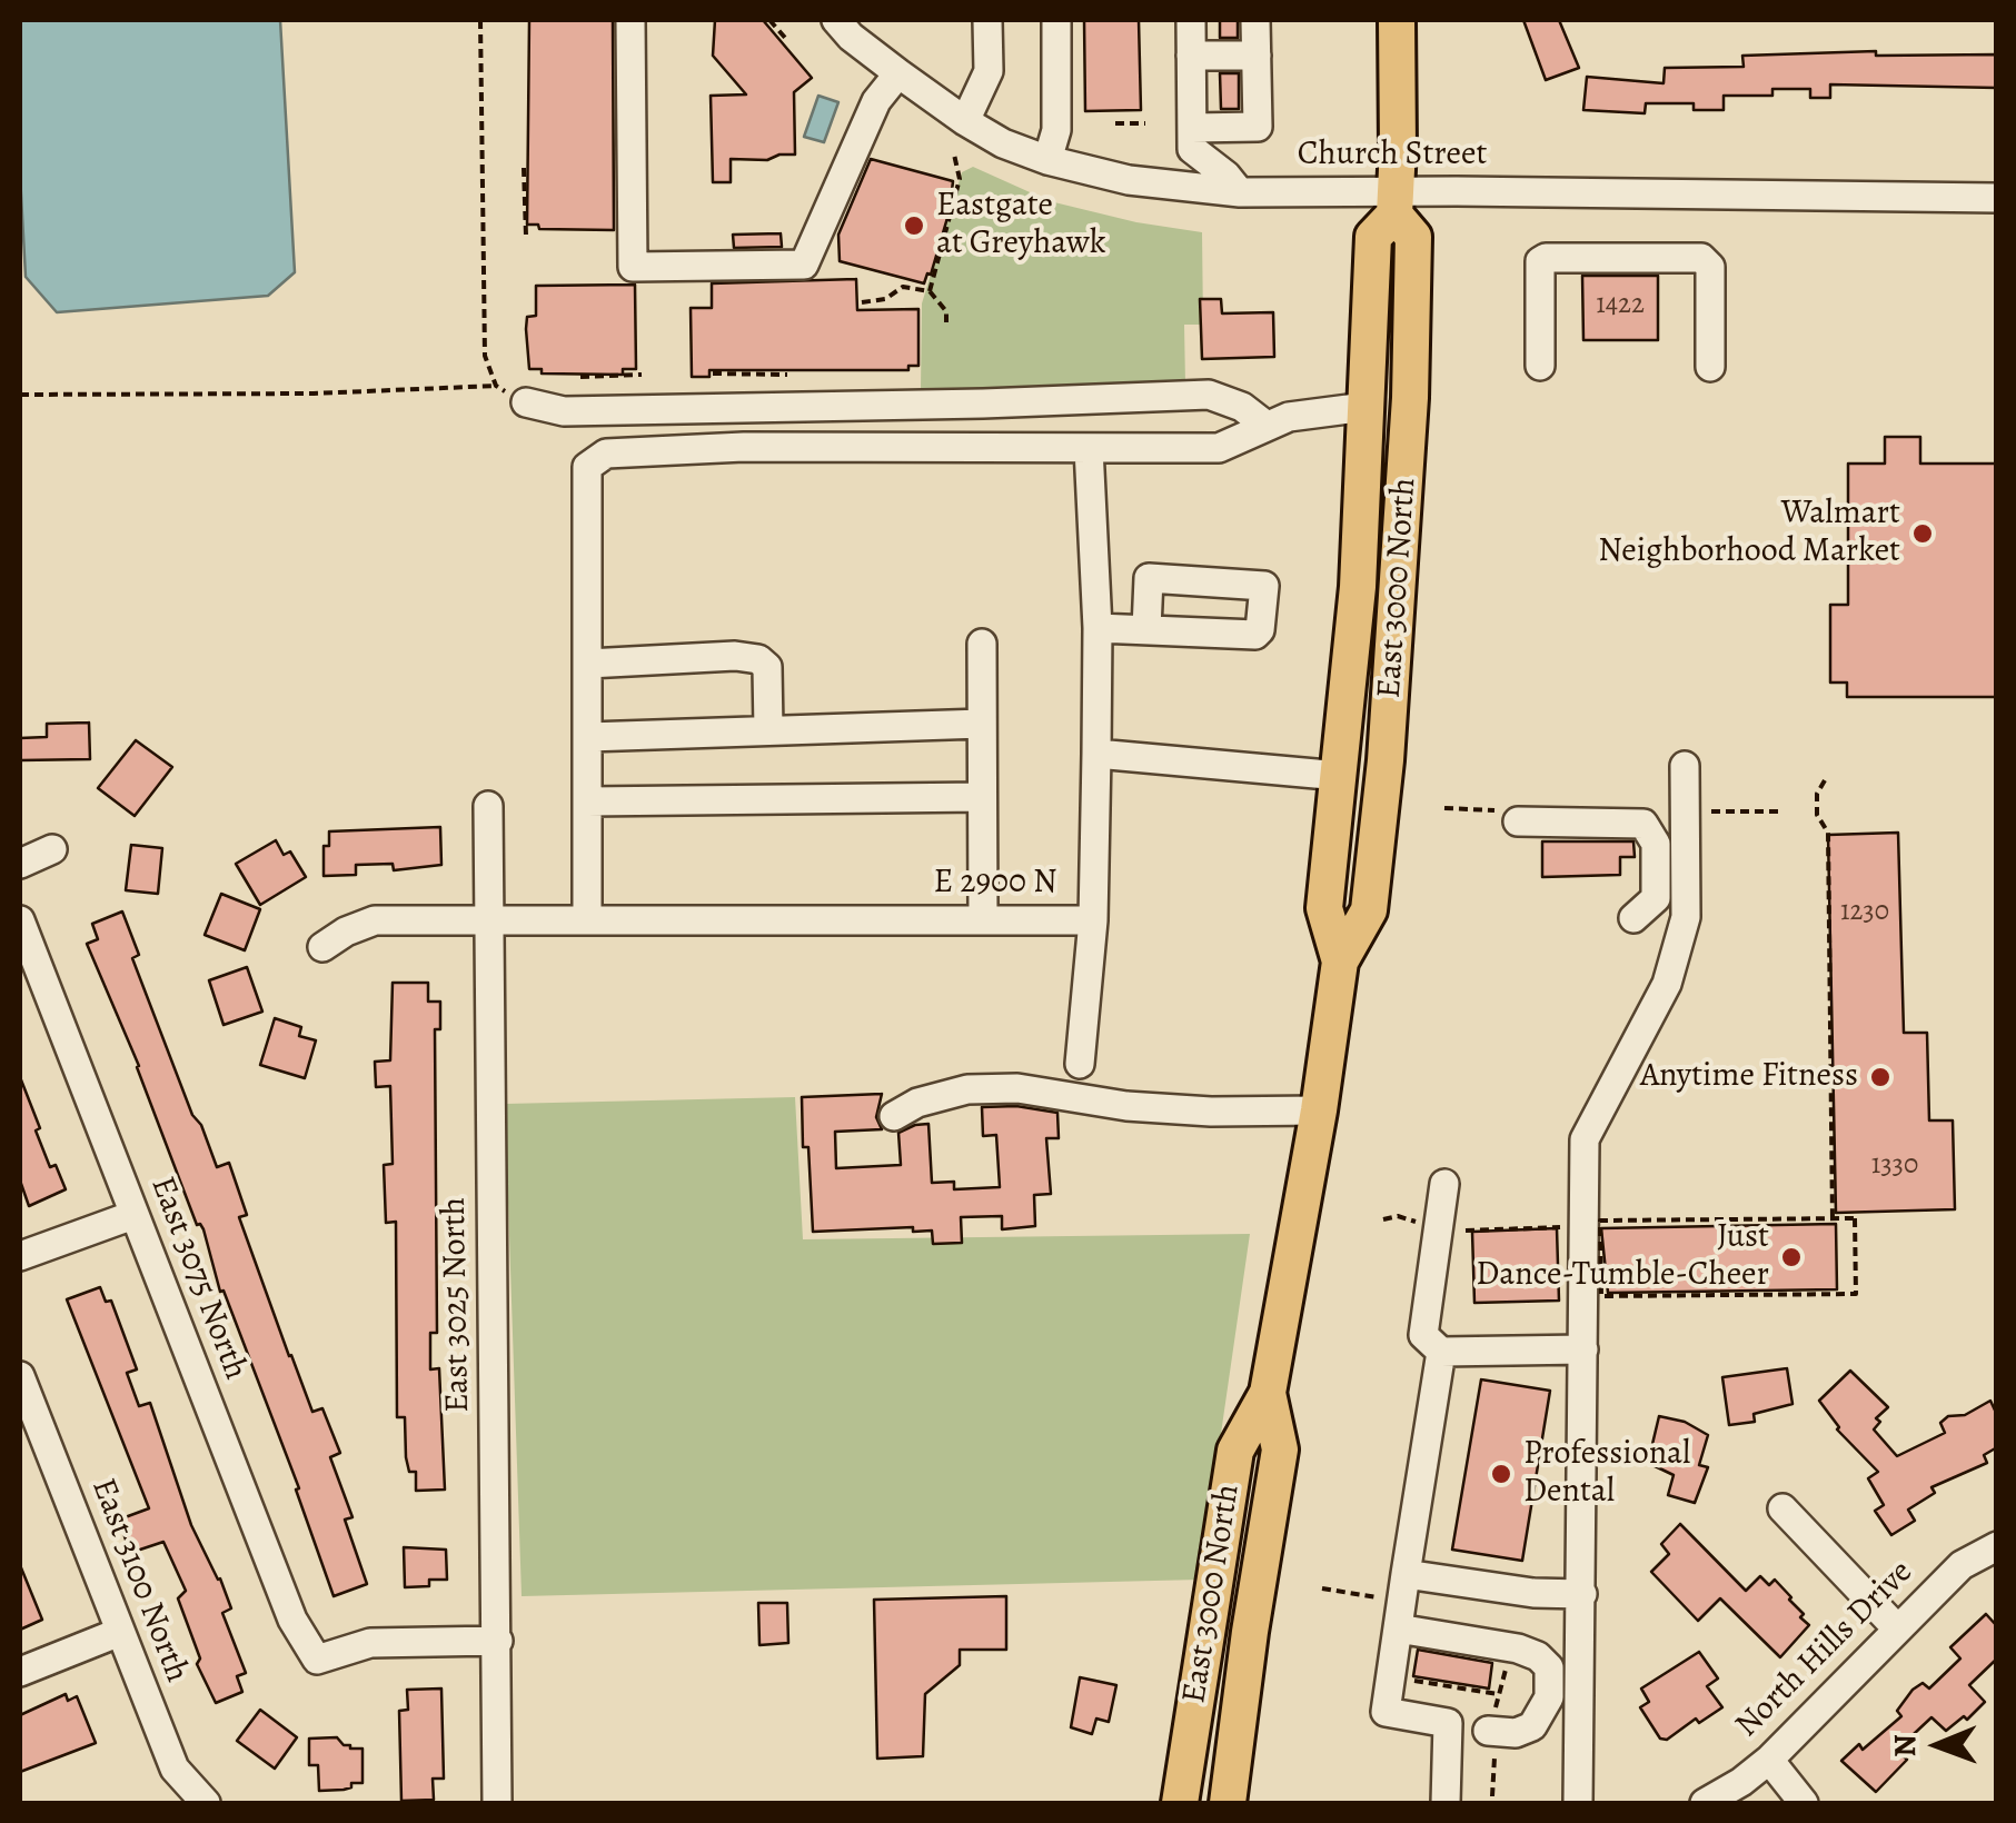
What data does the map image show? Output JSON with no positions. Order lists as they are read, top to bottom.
{
  "streets": {
    "main road": ["East 3000 North"],
    "street": [
      "Church Street",
      "E 2900 N",
      "East 3075 North",
      "East 3025 North",
      "East 3100 North",
      "North Hills Drive"
    ]
  },
  "crossings": [
    ["Church Street", "East 3000 North"],
    ["E 2900 N", "East 3025 North"],
    ["East 3075 North", "East 3025 North"]
  ],
  "places": [
    "Eastgate at Greyhawk",
    "Walmart Neighborhood Market",
    "Anytime Fitness",
    "Just Dance-Tumble-Cheer",
    "Professional Dental"
  ],
  "house_numbers": ["1422", "1230", "1330"],
  "north": "left"
}
